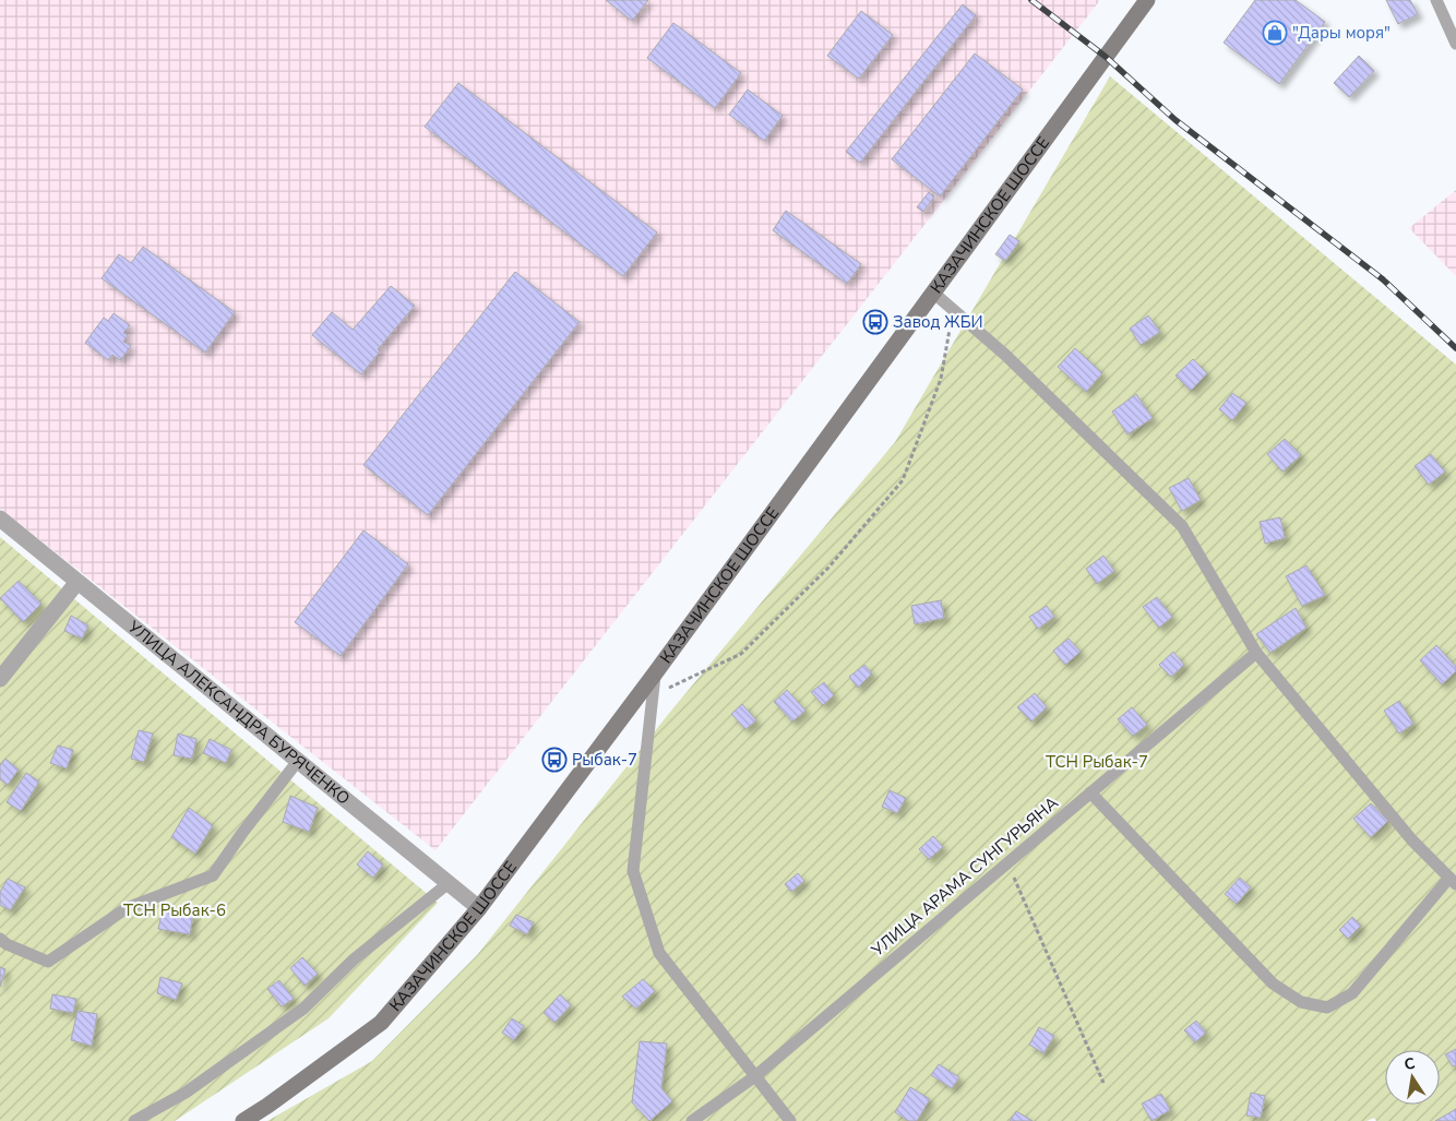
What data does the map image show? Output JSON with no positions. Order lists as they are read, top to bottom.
{
  "streets": {
    "main road": ["КАЗАЧИНСКОЕ ШОССЕ"],
    "street": ["УЛИЦА АЛЕКСАНДРА БУРЯЧЕНКО"],
    "lane": ["УЛИЦА АРАМА СУНГУРЬЯНА"]
  },
  "crossings": [
    ["КАЗАЧИНСКОЕ ШОССЕ", "УЛИЦА АЛЕКСАНДРА БУРЯЧЕНКО"]
  ],
  "parks": ["ТСН Рыбак-7", "ТСН Рыбак-6"],
  "places": {
    "shop": ["\"Дары моря\""],
    "bus stop": ["Завод ЖБИ", "Рыбак-7"]
  },
  "north": "top"
}
